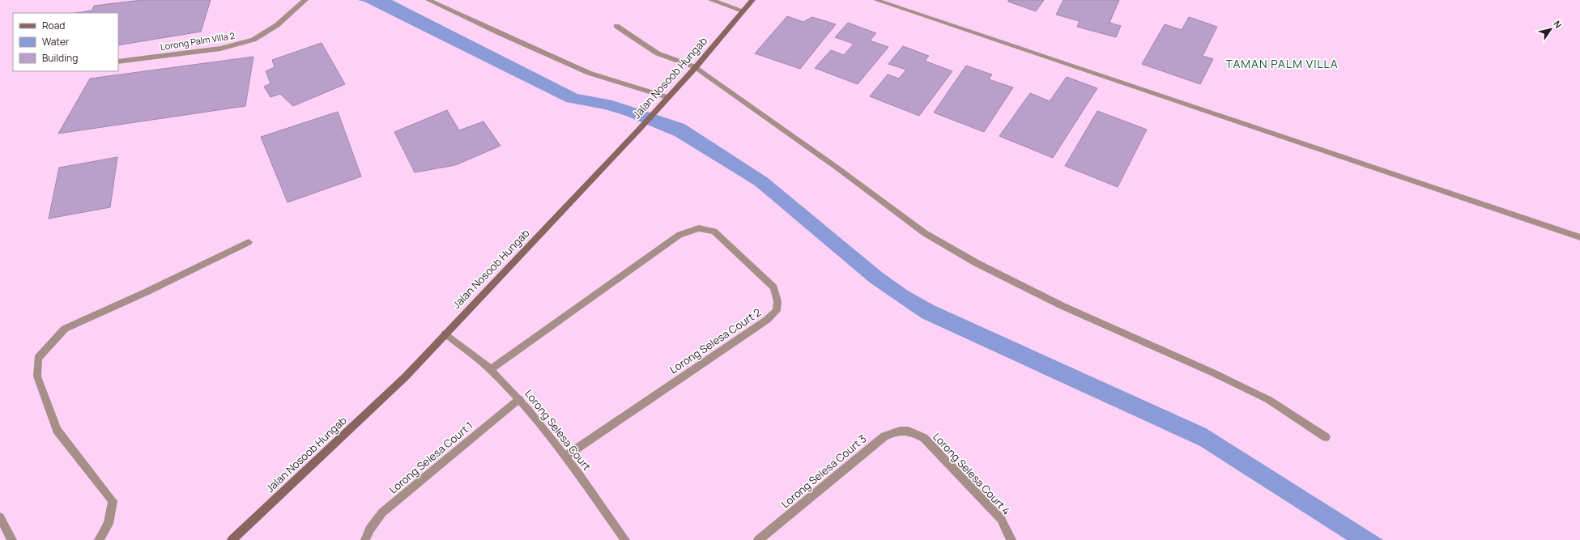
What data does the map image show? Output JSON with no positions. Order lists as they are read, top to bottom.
{
  "streets": {
    "main road": ["Jalan Nosoob Hungab"],
    "street": [
      "Lorong Palm Villa 2",
      "Lorong Selesa Court 2",
      "Lorong Selesa Court",
      "Lorong Selesa Court 1",
      "Lorong Selesa Court 3",
      "Lorong Selesa Court 4"
    ]
  },
  "crossings": [
    ["Jalan Nosoob Hungab", "Lorong Selesa Court"],
    ["Lorong Selesa Court 2", "Lorong Selesa Court"],
    ["Lorong Selesa Court", "Lorong Selesa Court 1"],
    ["Lorong Selesa Court 3", "Lorong Selesa Court 4"]
  ],
  "districts": ["TAMAN PALM VILLA"],
  "legend": ["Road", "Water", "Building"],
  "north": "top right"
}
